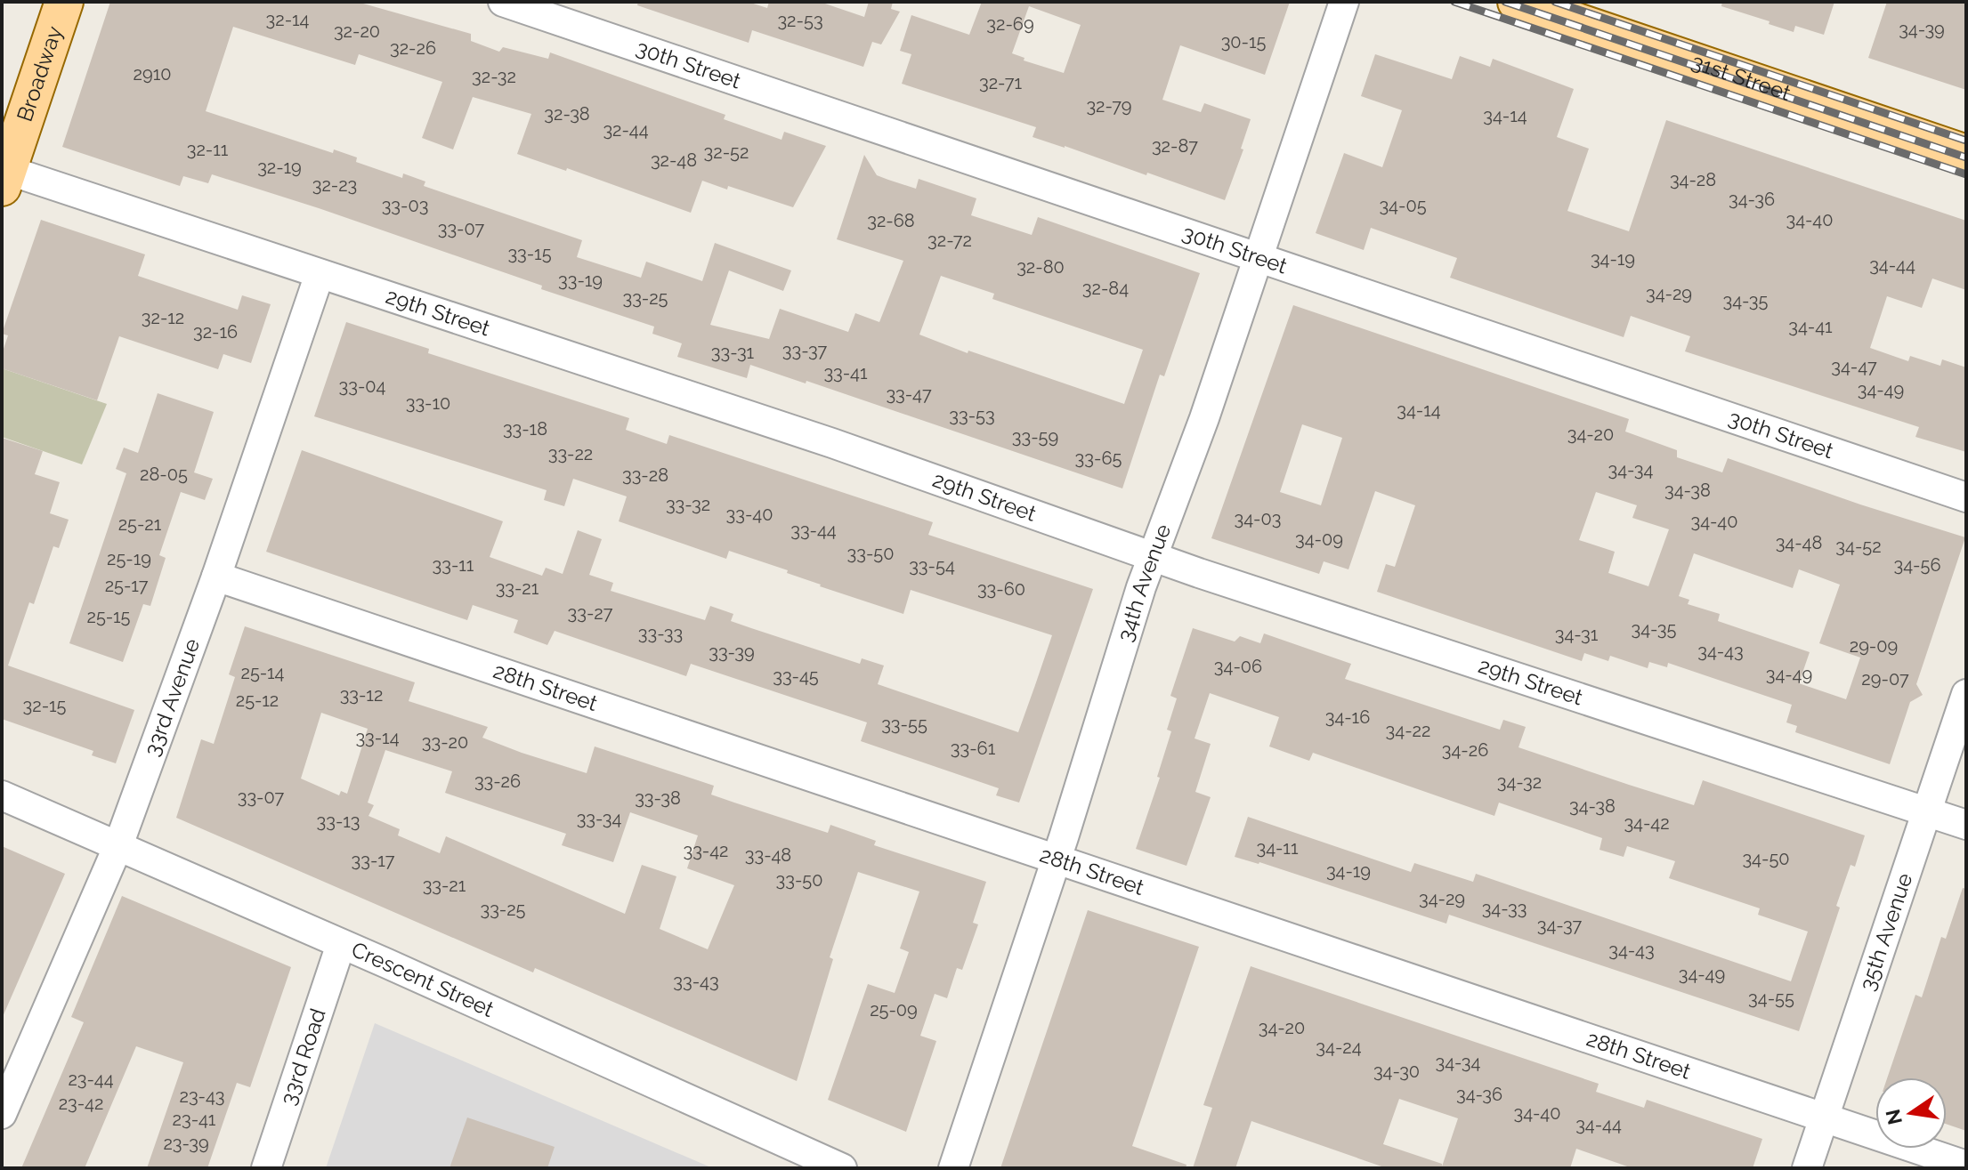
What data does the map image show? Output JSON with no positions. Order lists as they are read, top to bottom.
{
  "streets": {
    "main road": ["Broadway", "31st Street"],
    "street": [
      "30th Street",
      "29th Street",
      "34th Avenue",
      "28th Street",
      "33rd Avenue",
      "35th Avenue",
      "Crescent Street",
      "33rd Road"
    ]
  },
  "crossings": [
    ["30th Street", "34th Avenue"],
    ["Broadway", "29th Street"],
    ["29th Street", "34th Avenue"],
    ["29th Street", "33rd Avenue"],
    ["29th Street", "35th Avenue"],
    ["34th Avenue", "28th Street"],
    ["28th Street", "33rd Avenue"],
    ["28th Street", "35th Avenue"],
    ["33rd Avenue", "Crescent Street"],
    ["Crescent Street", "33rd Road"]
  ],
  "house_numbers": [
    "32-14",
    "32-53",
    "32-69",
    "34-39",
    "32-20",
    "30-15",
    "32-26",
    "2910",
    "32-32",
    "32-71",
    "32-79",
    "32-38",
    "34-14",
    "32-44",
    "32-87",
    "32-11",
    "32-52",
    "32-48",
    "32-19",
    "34-28",
    "32-23",
    "34-36",
    "33-03",
    "34-05",
    "34-40",
    "32-68",
    "33-07",
    "32-72",
    "33-15",
    "34-19",
    "34-44",
    "32-80",
    "33-19",
    "32-84",
    "34-29",
    "33-25",
    "34-35",
    "32-12",
    "34-41",
    "32-16",
    "33-37",
    "33-31",
    "34-47",
    "33-41",
    "33-04",
    "34-49",
    "33-47",
    "33-10",
    "34-14",
    "33-53",
    "33-18",
    "34-20",
    "33-59",
    "33-22",
    "33-65",
    "34-34",
    "28-05",
    "33-28",
    "34-38",
    "33-32",
    "33-40",
    "34-03",
    "34-40",
    "25-21",
    "33-44",
    "34-09",
    "34-48",
    "34-52",
    "33-50",
    "25-19",
    "33-11",
    "34-56",
    "33-54",
    "25-17",
    "33-21",
    "33-60",
    "33-27",
    "25-15",
    "34-35",
    "33-33",
    "34-31",
    "29-09",
    "34-43",
    "33-39",
    "34-06",
    "25-14",
    "34-49",
    "33-45",
    "29-07",
    "33-12",
    "25-12",
    "32-15",
    "34-16",
    "33-55",
    "34-22",
    "33-14",
    "33-20",
    "33-61",
    "34-26",
    "33-26",
    "34-32",
    "33-07",
    "33-38",
    "34-38",
    "33-34",
    "33-13",
    "34-42",
    "34-11",
    "33-42",
    "33-48",
    "34-50",
    "33-17",
    "34-19",
    "33-50",
    "33-21",
    "34-29",
    "34-33",
    "33-25",
    "34-37",
    "34-43",
    "34-49",
    "33-43",
    "34-55",
    "25-09",
    "34-20",
    "34-24",
    "34-34",
    "34-30",
    "23-44",
    "34-36",
    "23-43",
    "23-42",
    "34-40",
    "23-41",
    "34-44",
    "23-39"
  ],
  "north": "left"
}
